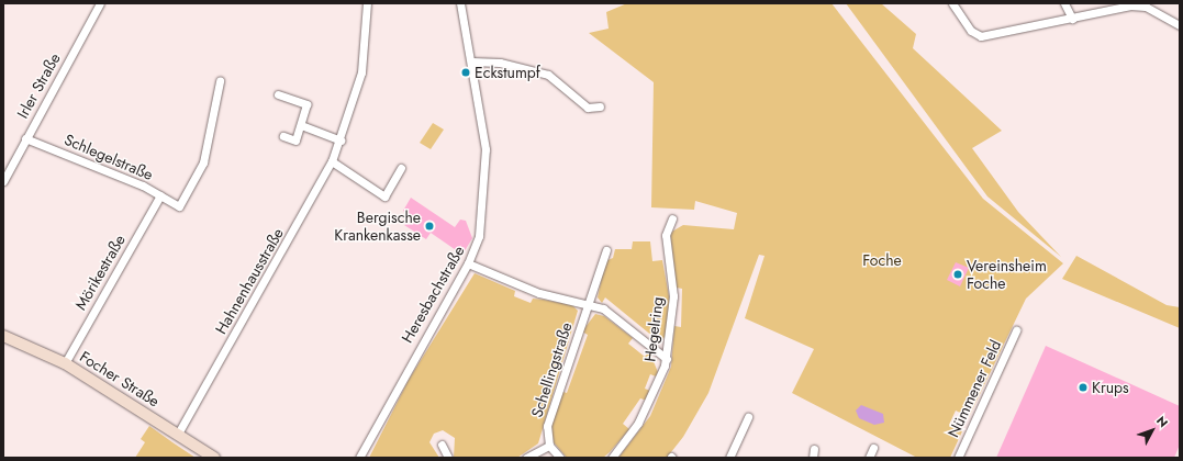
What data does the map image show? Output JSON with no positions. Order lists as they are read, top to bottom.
{
  "streets": {
    "main road": ["Focher Straße"],
    "street": [
      "Irler Straße",
      "Schlegelstraße",
      "Mörikestraße",
      "Hahnenhausstraße",
      "Heresbachstraße",
      "Hegelring",
      "Schellingstraße",
      "Nümmener Feld"
    ]
  },
  "crossings": [
    ["Irler Straße", "Schlegelstraße"],
    ["Schlegelstraße", "Mörikestraße"],
    ["Mörikestraße", "Focher Straße"],
    ["Hahnenhausstraße", "Focher Straße"]
  ],
  "parks": ["Foche"],
  "places": [
    "Eckstumpf",
    "Bergische Krankenkasse",
    "Vereinsheim Foche",
    "Krups"
  ],
  "north": "top right"
}
